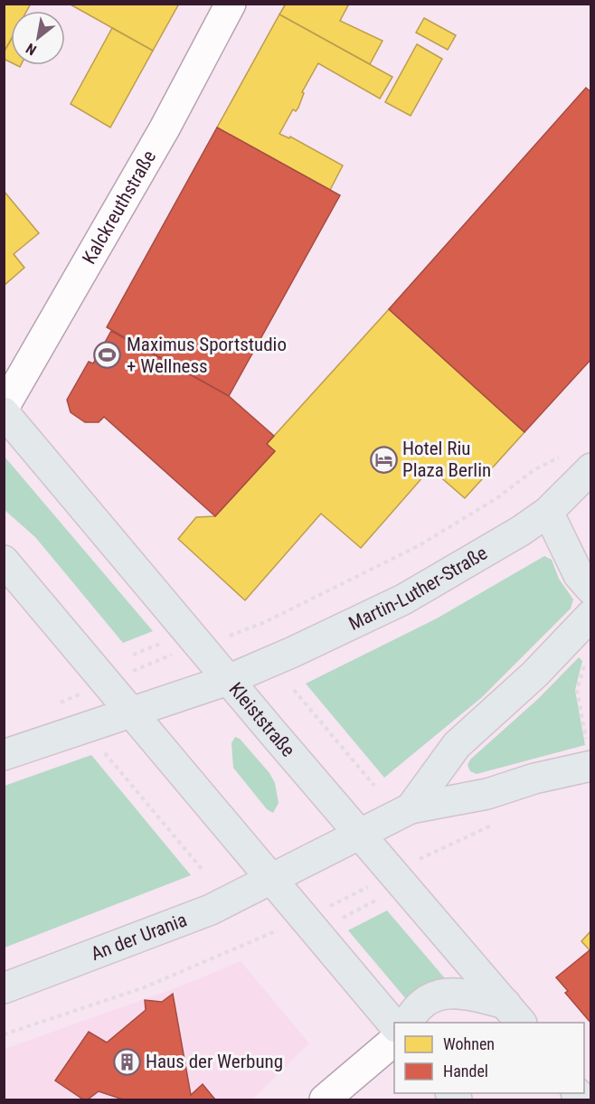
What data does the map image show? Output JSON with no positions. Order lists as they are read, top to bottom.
{
  "streets": {
    "main road": ["Martin-Luther-Straße", "Kleiststraße", "An der Urania"],
    "street": ["Kalckreuthstraße"]
  },
  "crossings": [
    ["Martin-Luther-Straße", "Kleiststraße"]
  ],
  "places": {
    "sports": ["Maximus Sportstudio + Wellness"],
    "hotel": ["Hotel Riu Plaza Berlin"],
    "building": ["Haus der Werbung"]
  },
  "legend": ["Wohnen", "Handel"],
  "north": "bottom left"
}
